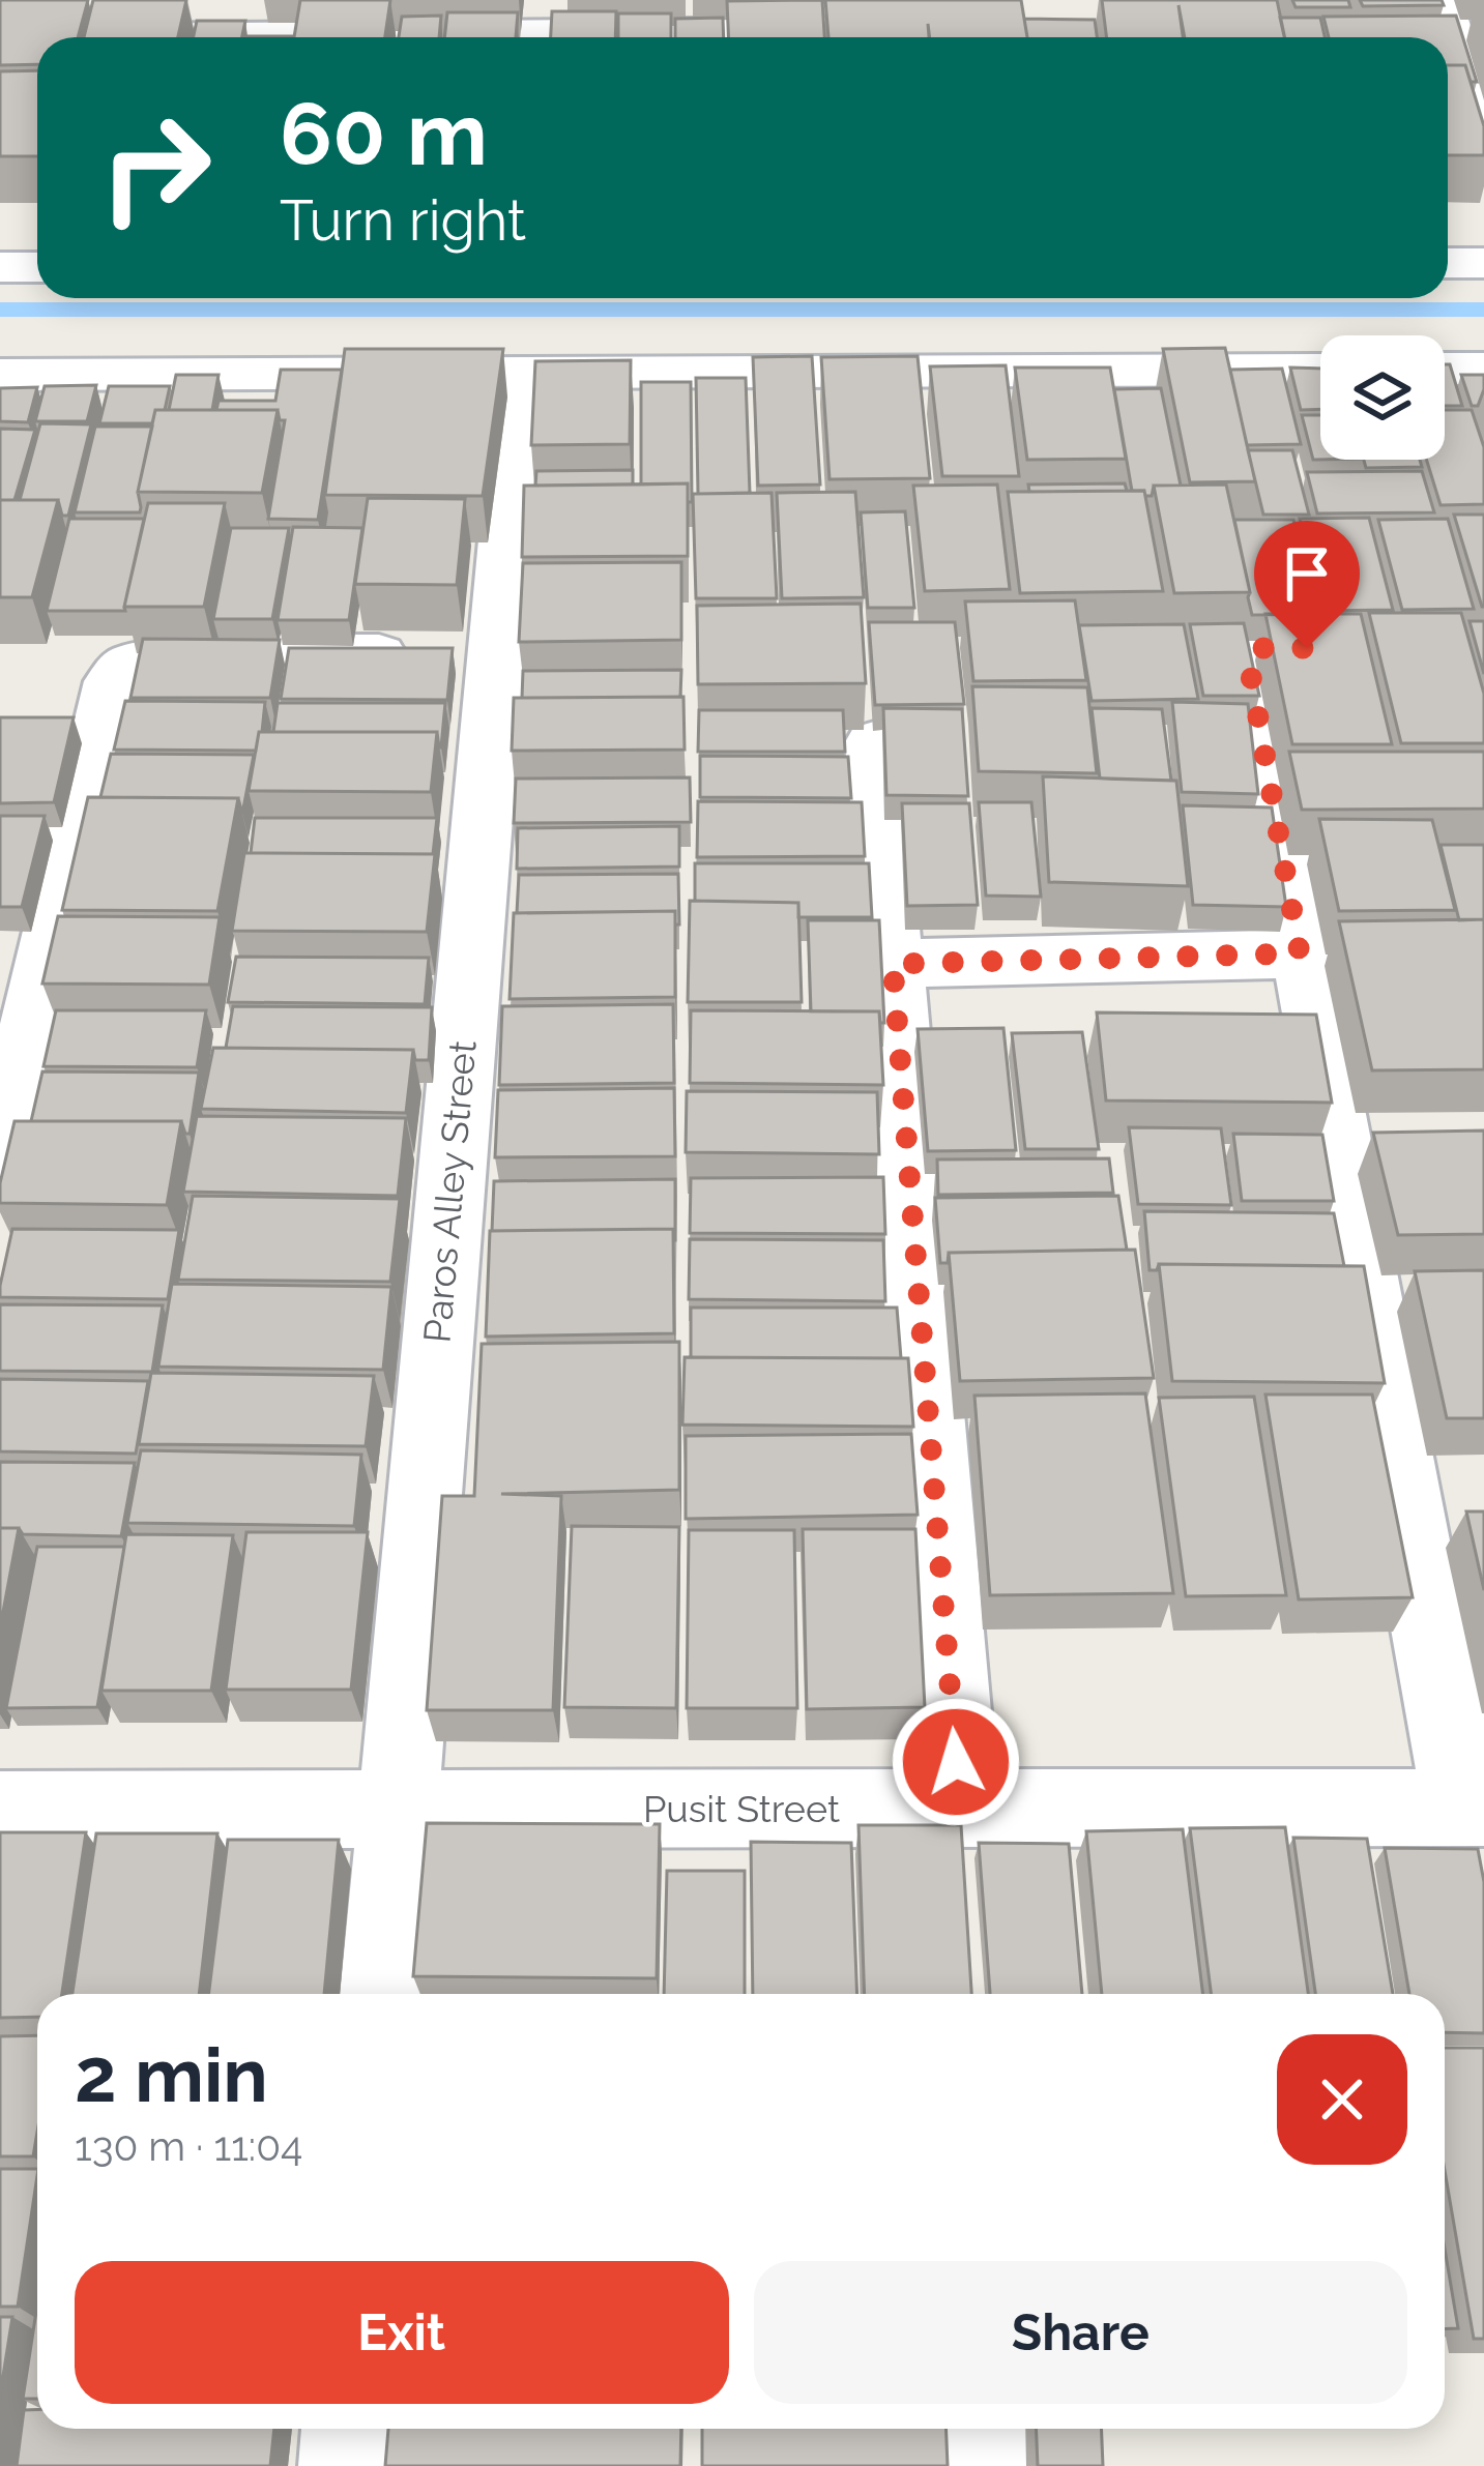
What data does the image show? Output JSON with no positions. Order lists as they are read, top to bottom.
{
  "streets": {
    "street": ["Paros Alley Street", "Pusit Street"]
  },
  "crossings": [
    ["Paros Alley Street", "Pusit Street"]
  ],
  "page": {
    "turn": ["60 m", "Turn right"],
    "heading": ["2 min", "130 m · 11:04"],
    "buttons": ["Exit", "Share"]
  }
}
